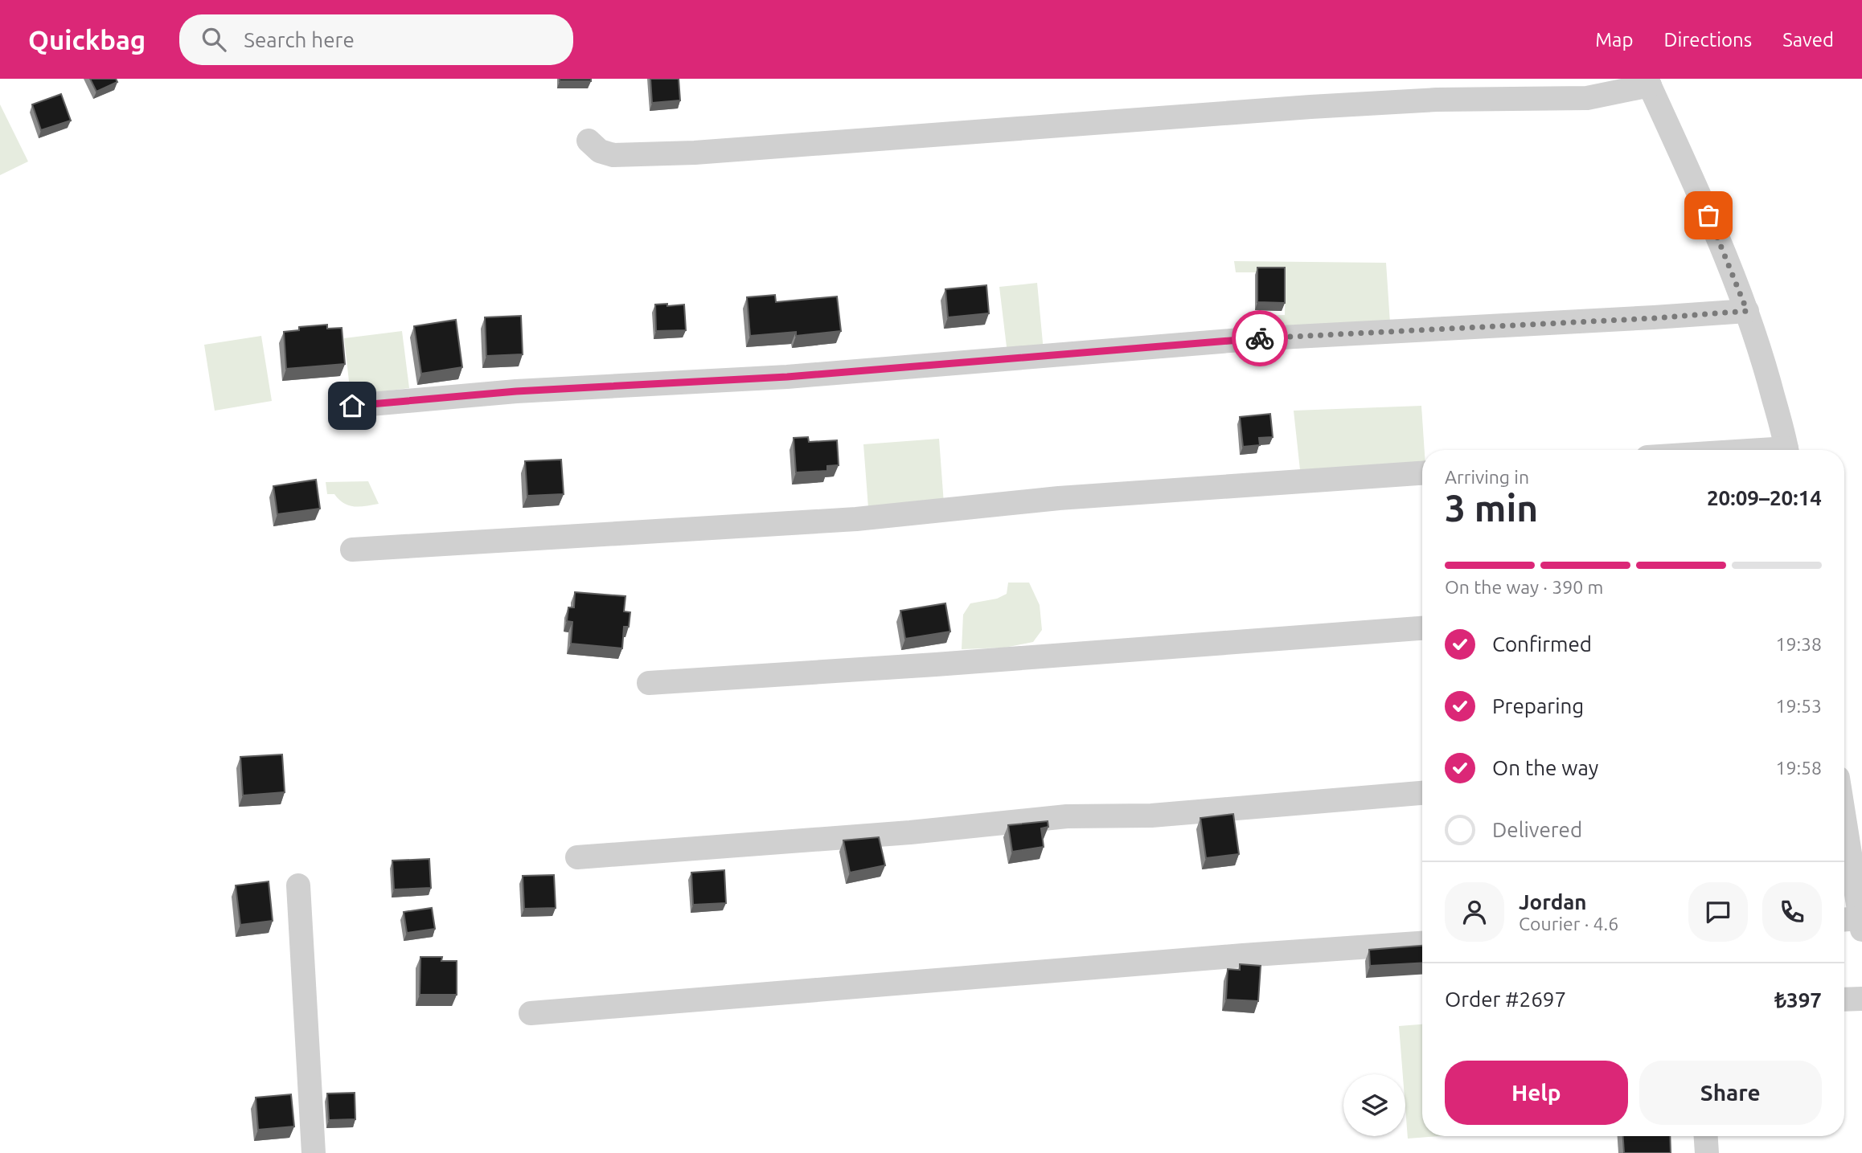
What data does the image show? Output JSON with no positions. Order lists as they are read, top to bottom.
{
  "page": {
    "header": "Quickbag",
    "search": "Search here",
    "nav": ["Map", "Directions", "Saved"],
    "heading": ["3 min", "Arriving in", "20:09–20:14"],
    "panel": [
      "Jordan",
      "Courier · 4.6",
      "Order #2697",
      "₺397"
    ],
    "bar": "On the way · 390 m",
    "list": [
      ["Confirmed", "19:38"],
      ["Preparing", "19:53"],
      ["On the way", "19:58"],
      "Delivered"
    ],
    "buttons": ["Help", "Share"]
  }
}
